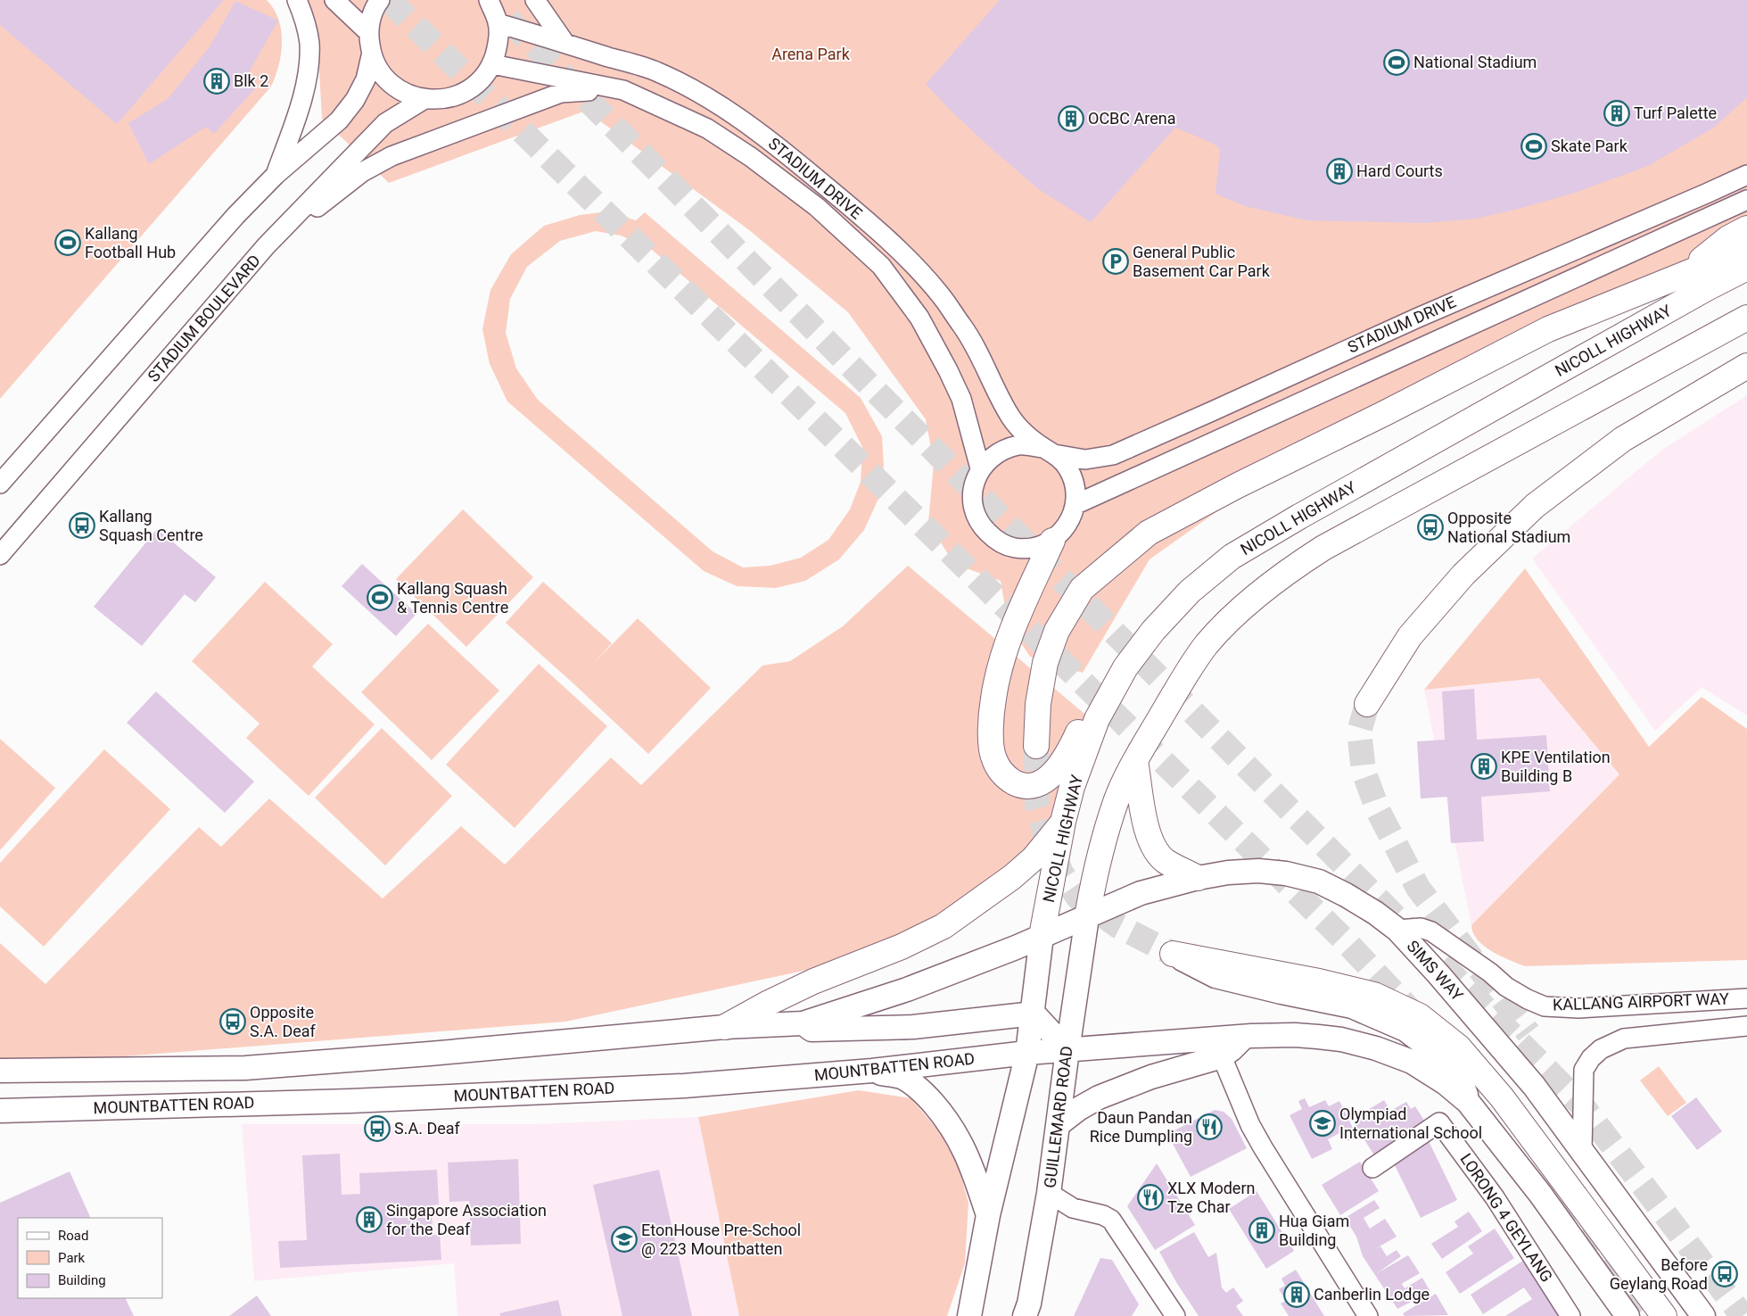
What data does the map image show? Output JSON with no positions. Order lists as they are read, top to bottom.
{
  "streets": {
    "highway": ["NICOLL HIGHWAY"],
    "main road": ["SIMS WAY", "MOUNTBATTEN ROAD", "GUILLEMARD ROAD"],
    "street": [
      "STADIUM DRIVE",
      "STADIUM BOULEVARD",
      "KALLANG AIRPORT WAY",
      "LORONG 4 GEYLANG"
    ]
  },
  "crossings": [
    ["STADIUM DRIVE", "STADIUM BOULEVARD"],
    ["NICOLL HIGHWAY", "SIMS WAY"],
    ["SIMS WAY", "KALLANG AIRPORT WAY"],
    ["SIMS WAY", "GUILLEMARD ROAD"],
    ["MOUNTBATTEN ROAD", "GUILLEMARD ROAD"]
  ],
  "parks": ["Arena Park"],
  "places": {
    "sports": [
      "National Stadium",
      "Skate Park",
      "Kallang Football Hub",
      "Kallang Squash & Tennis Centre"
    ],
    "building": [
      "Blk 2",
      "Turf Palette",
      "OCBC Arena",
      "Hard Courts",
      "KPE Ventilation Building B",
      "Singapore Association for the Deaf",
      "Hua Giam Building",
      "Canberlin Lodge"
    ],
    "parking": ["General Public Basement Car Park"],
    "bus stop": [
      "Kallang Squash Centre",
      "Opposite National Stadium",
      "Opposite S.A. Deaf",
      "S.A. Deaf",
      "Before Geylang Road"
    ],
    "school or university": ["Olympiad International School", "EtonHouse Pre-School @ 223 Mountbatten"],
    "restaurant": ["Daun Pandan Rice Dumpling", "XLX Modern Tze Char"]
  },
  "legend": ["Road", "Park", "Building"]
}
